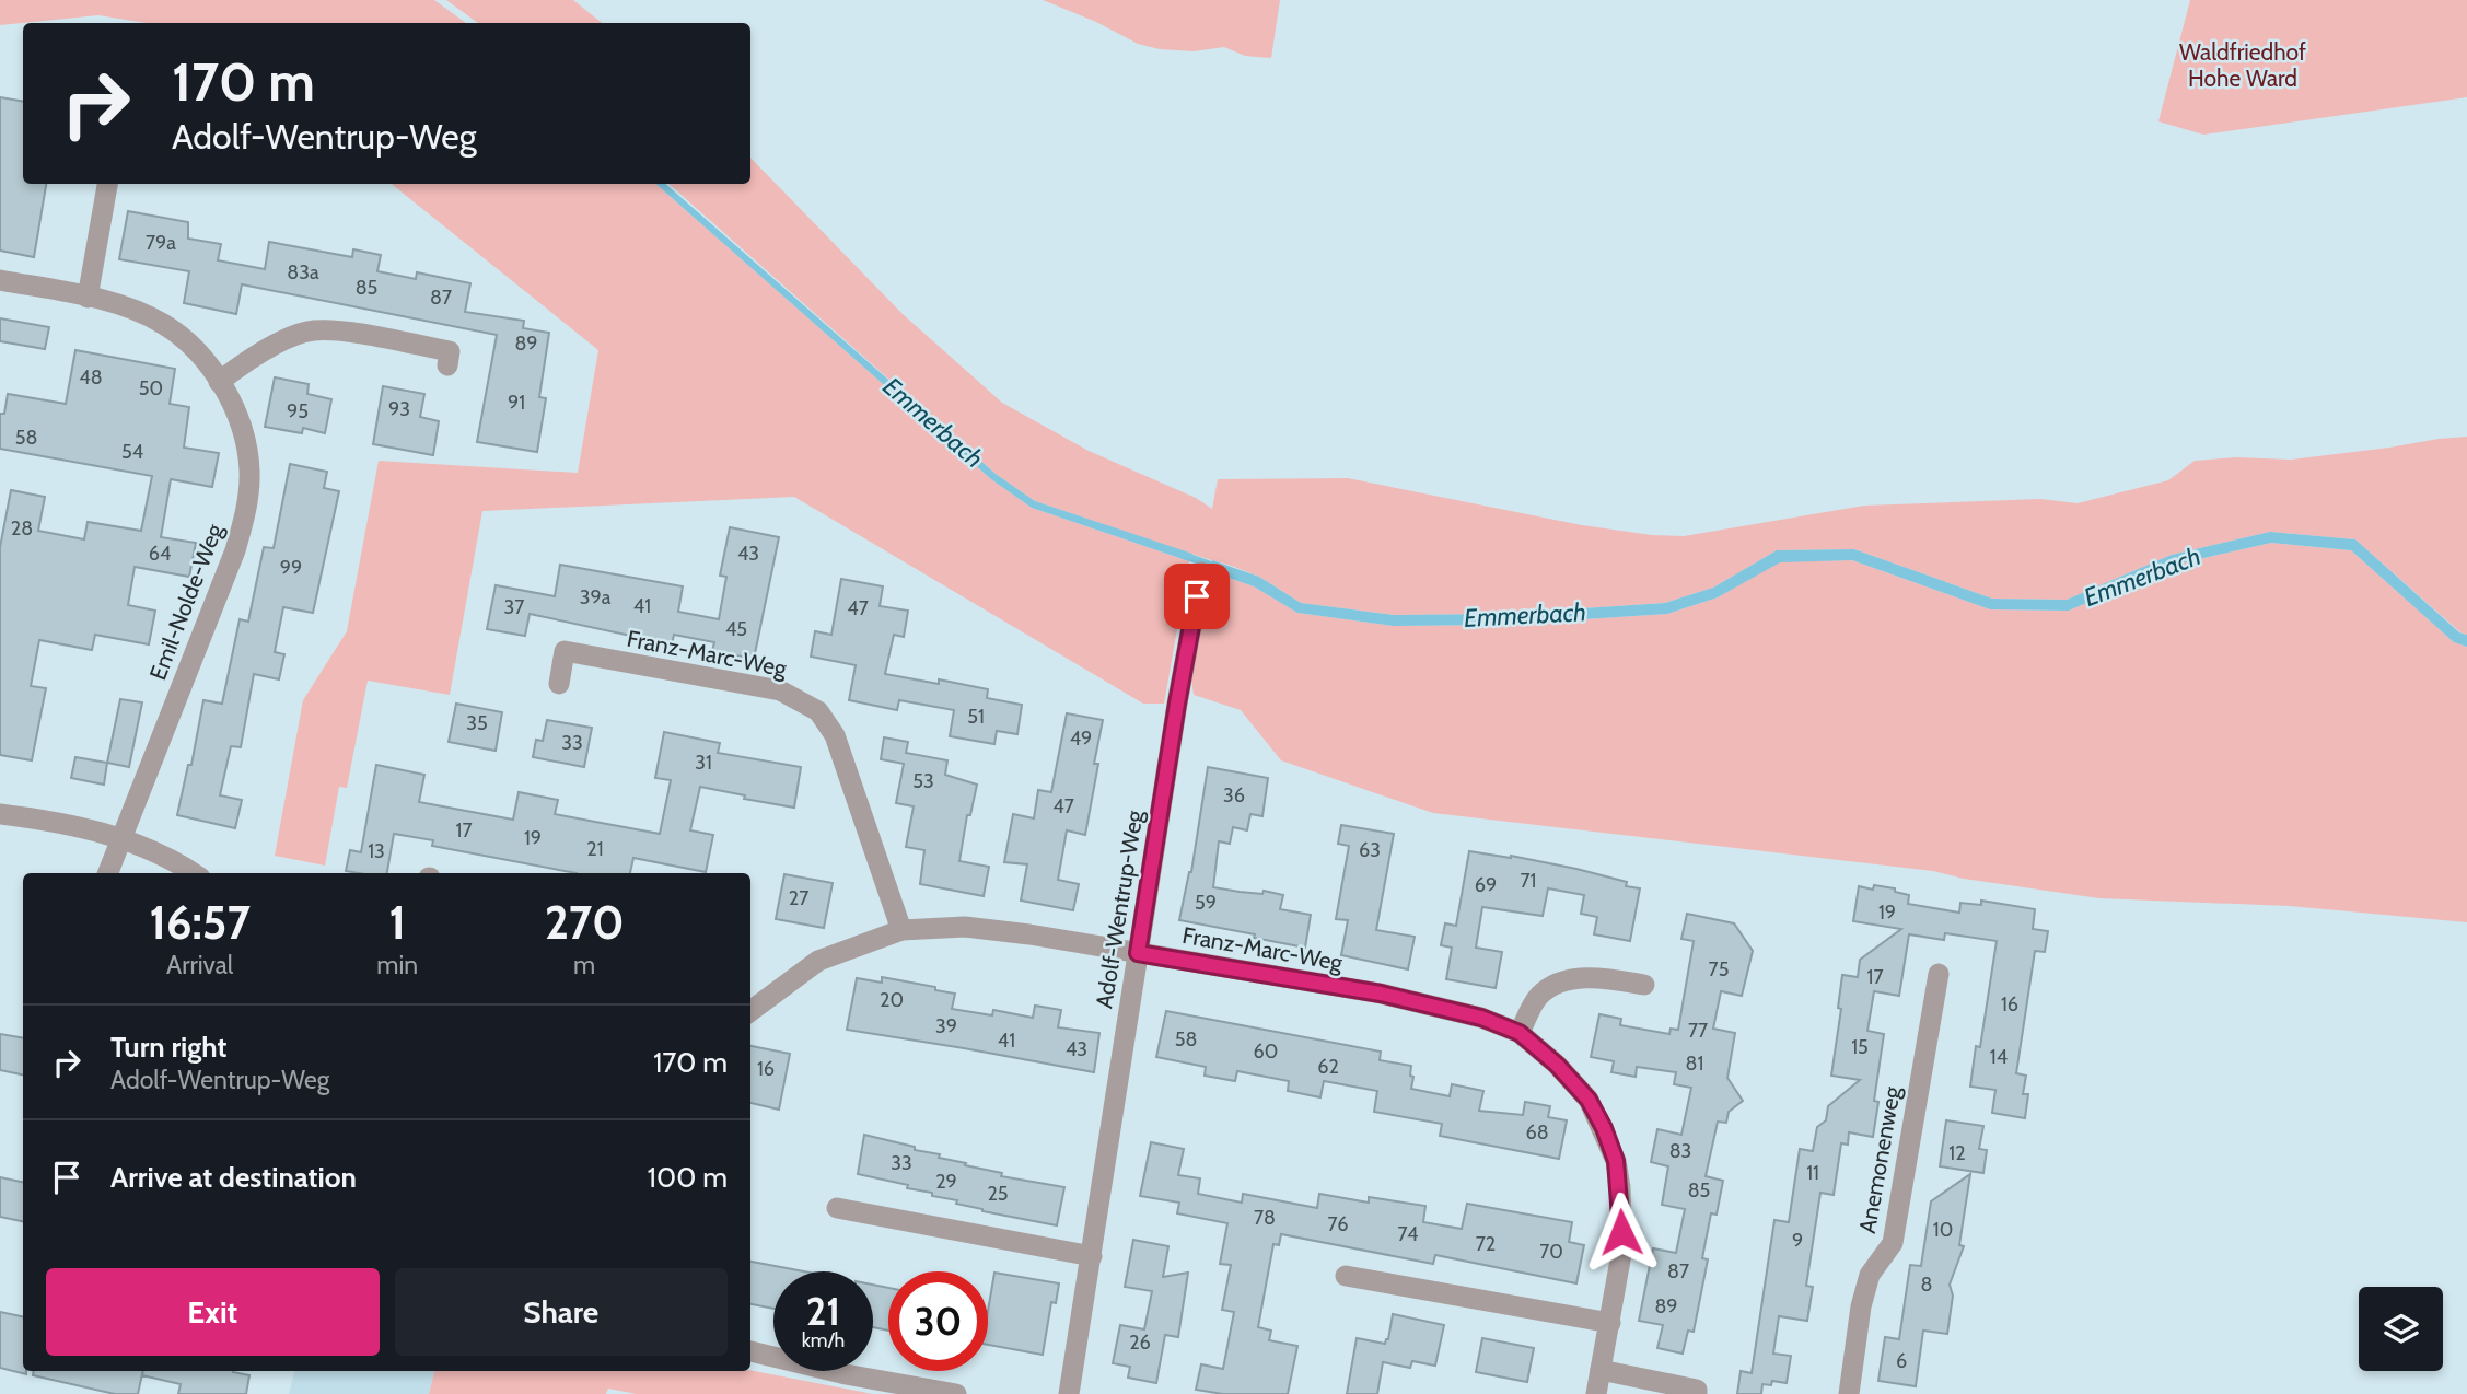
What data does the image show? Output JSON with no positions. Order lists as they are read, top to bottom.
{
  "streets": {
    "street": [
      "Emil-Nolde-Weg",
      "Franz-Marc-Weg",
      "Adolf-Wentrup-Weg",
      "Anemonenweg"
    ]
  },
  "crossings": [
    ["Franz-Marc-Weg", "Adolf-Wentrup-Weg"]
  ],
  "water": ["Emmerbach"],
  "parks": ["Waldfriedhof Hohe Ward"],
  "house_numbers": [
    "79a",
    "83a",
    "85",
    "87",
    "89",
    "48",
    "50",
    "91",
    "93",
    "95",
    "58",
    "54",
    "28",
    "64",
    "43",
    "99",
    "39a",
    "41",
    "37",
    "47",
    "45",
    "51",
    "35",
    "49",
    "33",
    "31",
    "53",
    "36",
    "47",
    "17",
    "19",
    "21",
    "63",
    "13",
    "71",
    "69",
    "27",
    "59",
    "19",
    "75",
    "17",
    "20",
    "16",
    "39",
    "77",
    "58",
    "41",
    "15",
    "43",
    "60",
    "14",
    "81",
    "62",
    "16",
    "68",
    "83",
    "12",
    "33",
    "11",
    "29",
    "85",
    "25",
    "78",
    "76",
    "10",
    "74",
    "9",
    "72",
    "70",
    "87",
    "8",
    "89",
    "26",
    "6"
  ],
  "page": {
    "turn": ["170 m", "Adolf-Wentrup-Weg"],
    "eta": [
      "16:57",
      "Arrival",
      "1",
      "min",
      "270",
      "m"
    ],
    "list": [
      {
        "name": "Turn right",
        "note": "Adolf-Wentrup-Weg",
        "value": "170 m"
      },
      {
        "name": "Arrive at destination",
        "value": "100 m"
      }
    ],
    "buttons": ["Exit", "Share"],
    "speed": "21 km/h",
    "limit": "30"
  }
}
